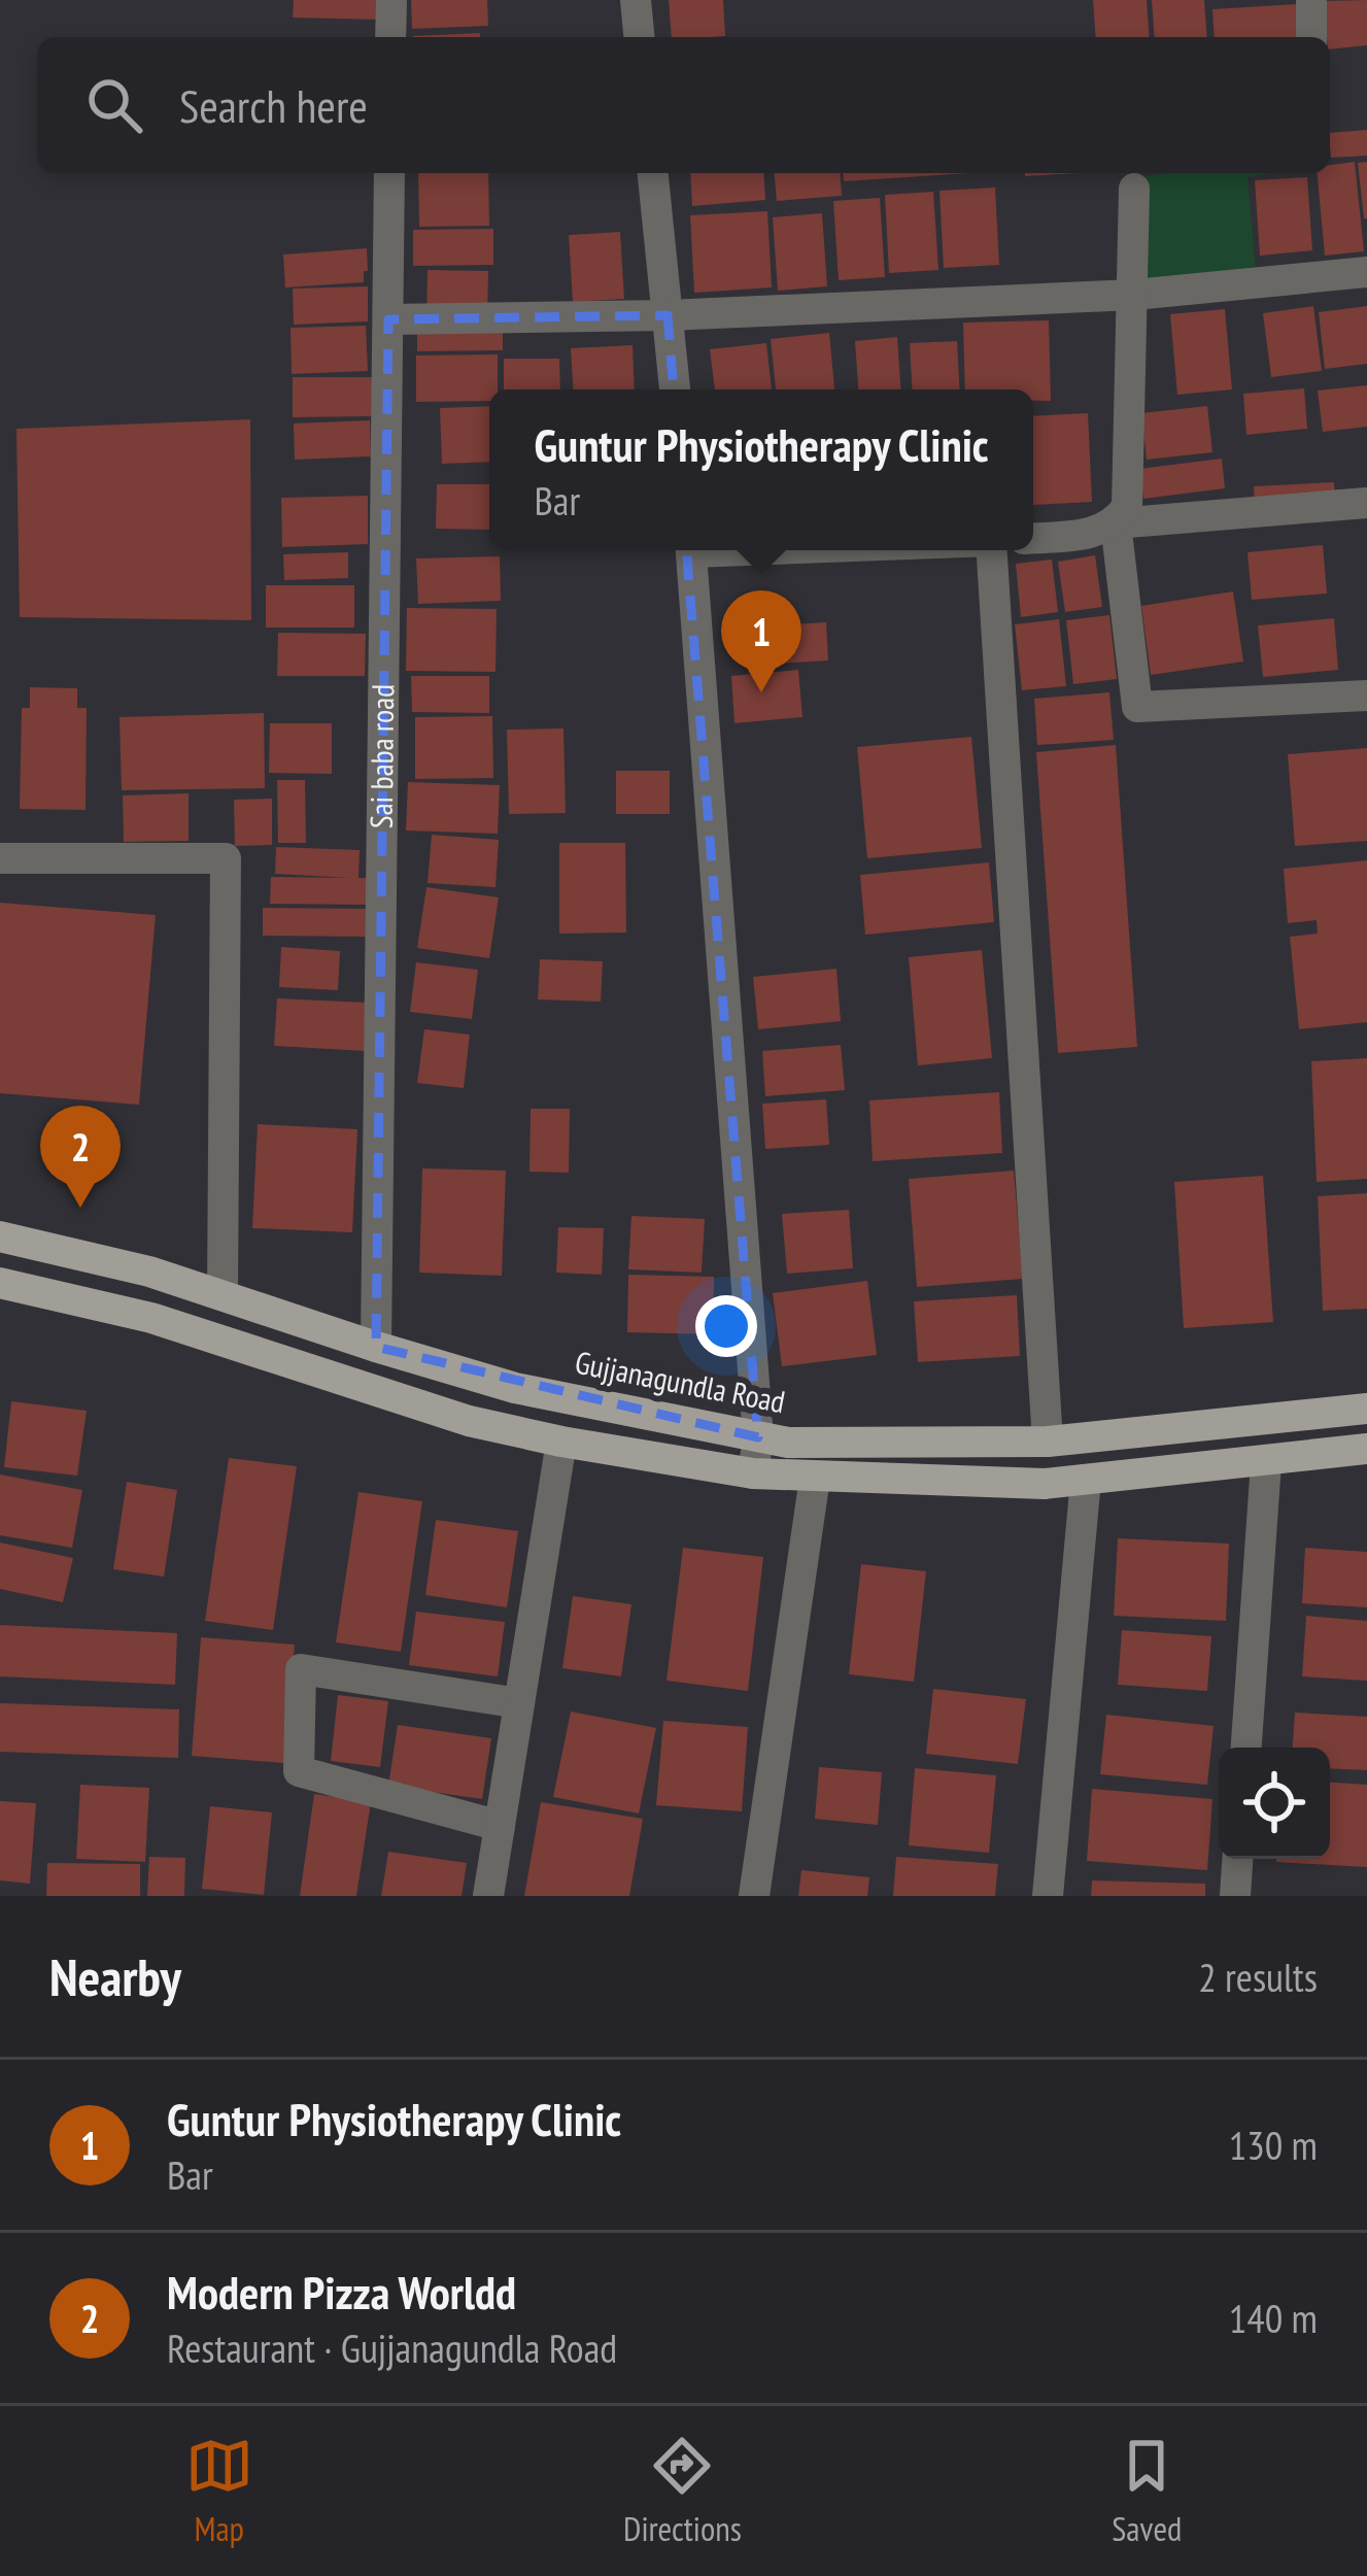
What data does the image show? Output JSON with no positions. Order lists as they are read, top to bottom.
{
  "streets": {
    "main road": ["Gujjanagundla Road"],
    "street": ["Sai baba road"]
  },
  "crossings": [
    ["Sai baba road", "Gujjanagundla Road"]
  ],
  "page": {
    "search": "Search here",
    "popup": ["Guntur Physiotherapy Clinic", "Bar"],
    "pins": ["1", "2"],
    "heading": ["Nearby", "2 results"],
    "list": [
      {
        "mark": "1",
        "name": "Guntur Physiotherapy Clinic",
        "note": "Bar",
        "value": "130 m"
      },
      {
        "mark": "2",
        "name": "Modern Pizza Worldd",
        "note": "Restaurant · Gujjanagundla Road",
        "value": "140 m"
      }
    ],
    "nav": ["Map", "Directions", "Saved"]
  }
}
